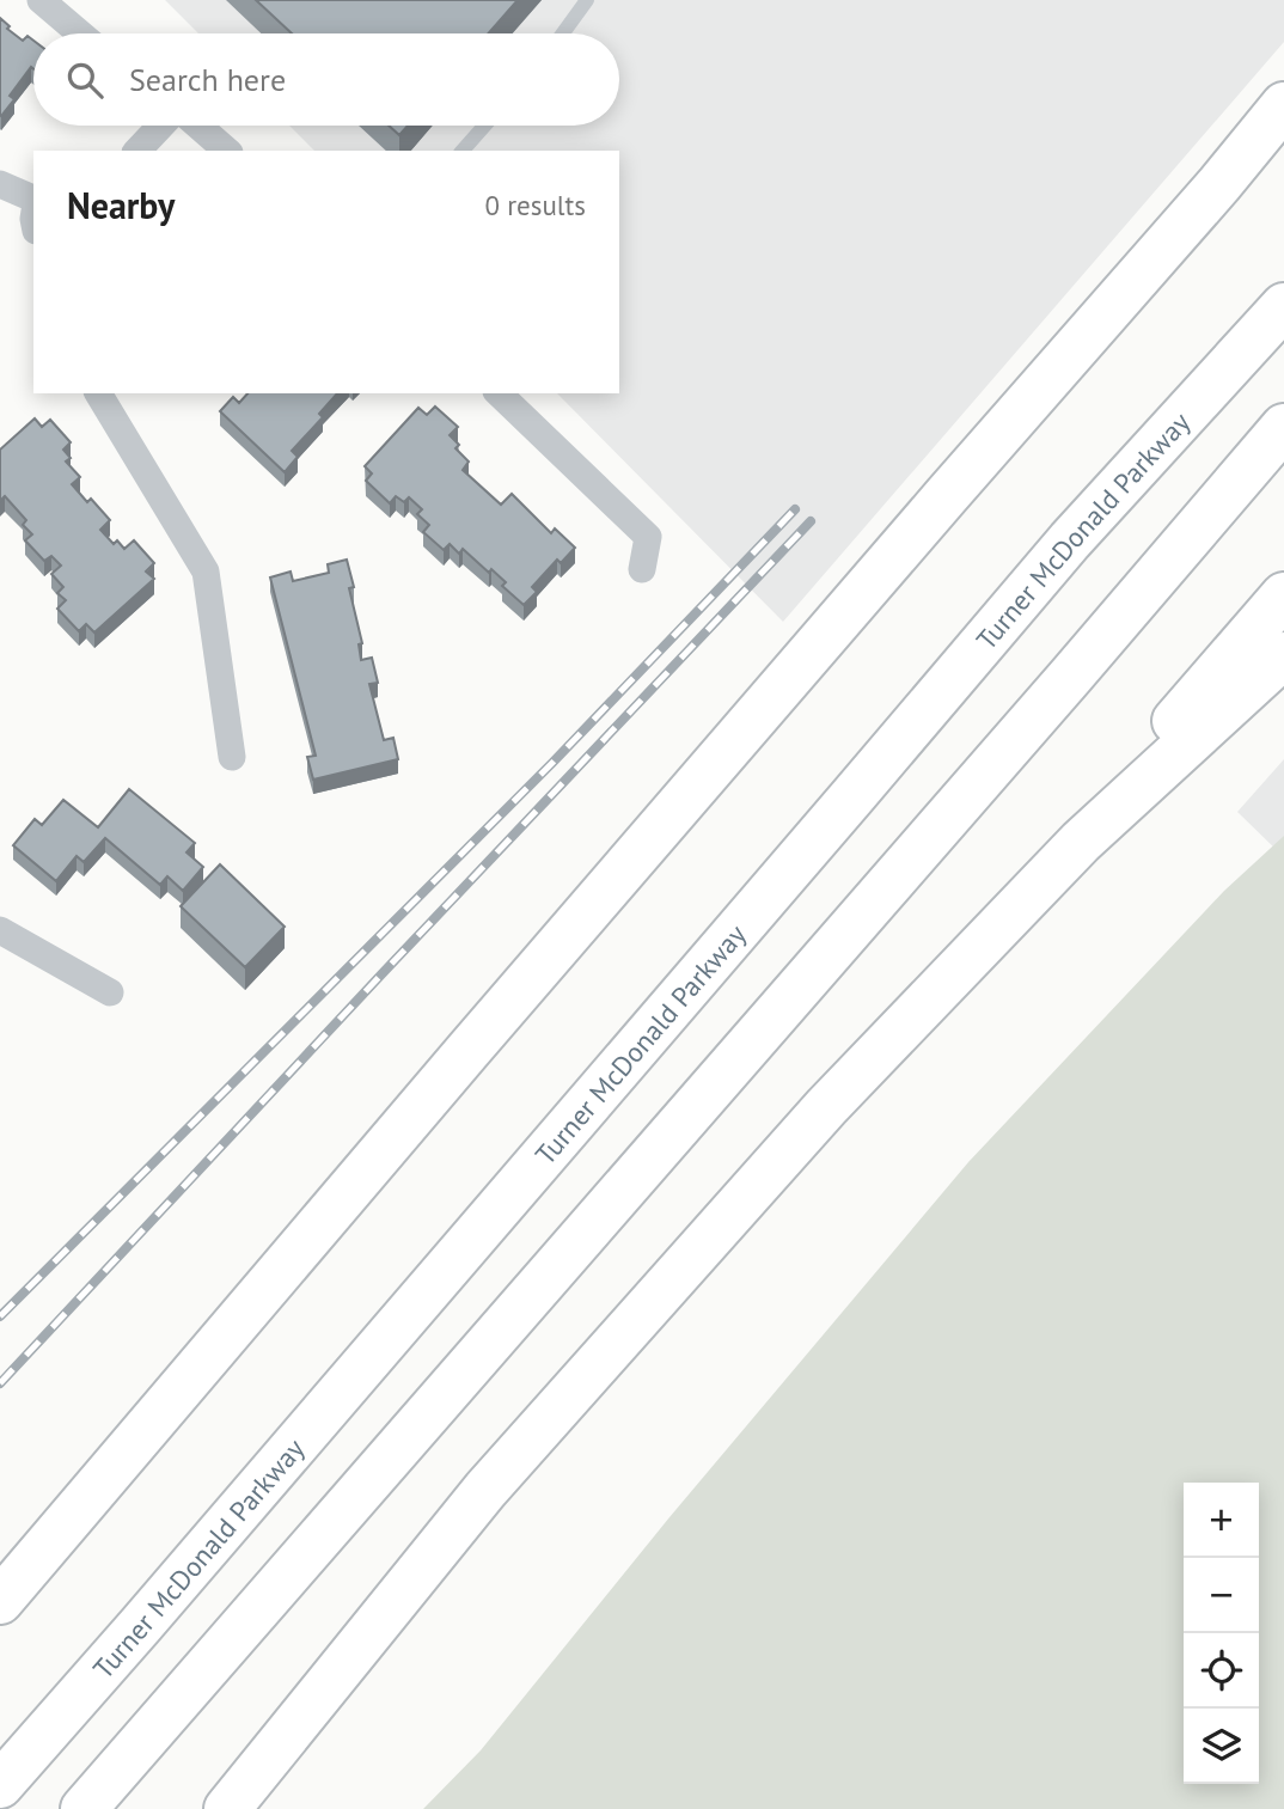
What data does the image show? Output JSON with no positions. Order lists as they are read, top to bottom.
{
  "streets": {
    "highway": ["Turner McDonald Parkway"]
  },
  "page": {
    "search": "Search here",
    "heading": ["Nearby", "0 results"],
    "map_buttons": ["+", "−"]
  }
}
